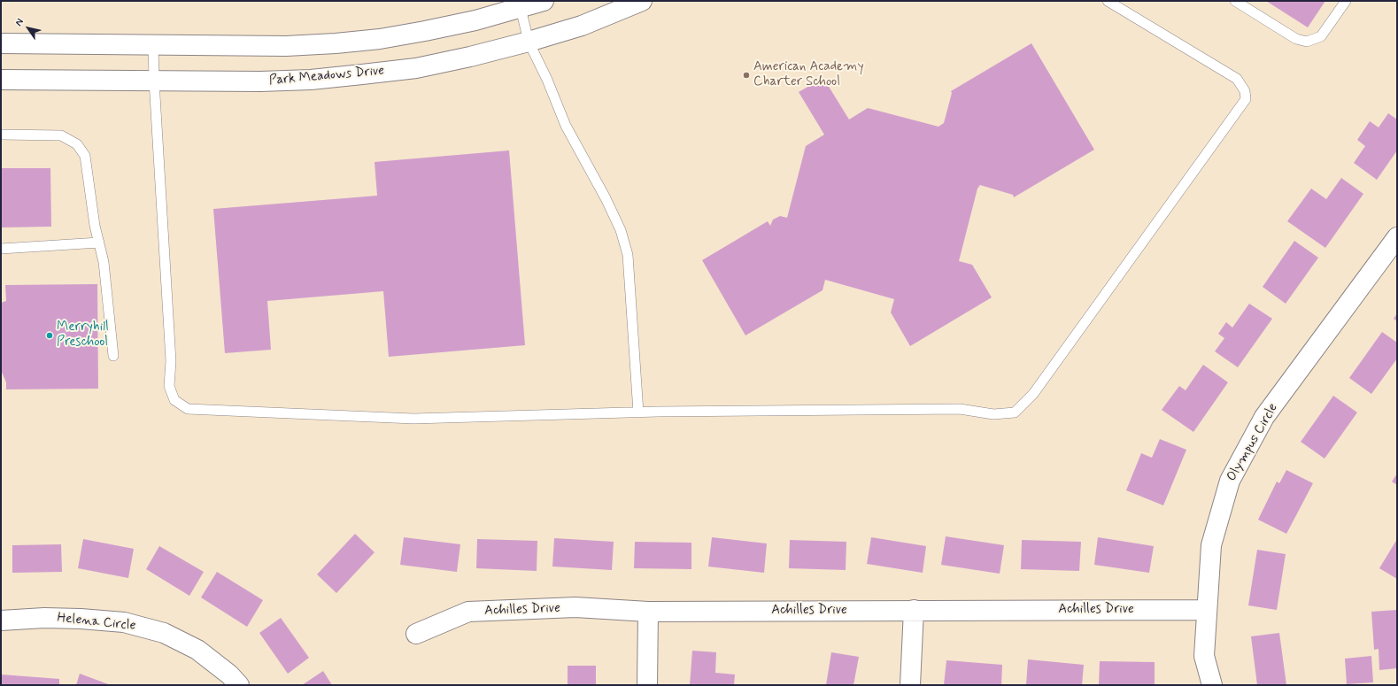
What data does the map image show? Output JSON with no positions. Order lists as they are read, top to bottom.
{
  "streets": {
    "street": [
      "Park Meadows Drive",
      "Olympus Circle",
      "Achilles Drive",
      "Helena Circle"
    ]
  },
  "crossings": [
    ["Olympus Circle", "Achilles Drive"]
  ],
  "places": ["American Academy Charter School", "Merryhill Preschool"],
  "north": "top left"
}
